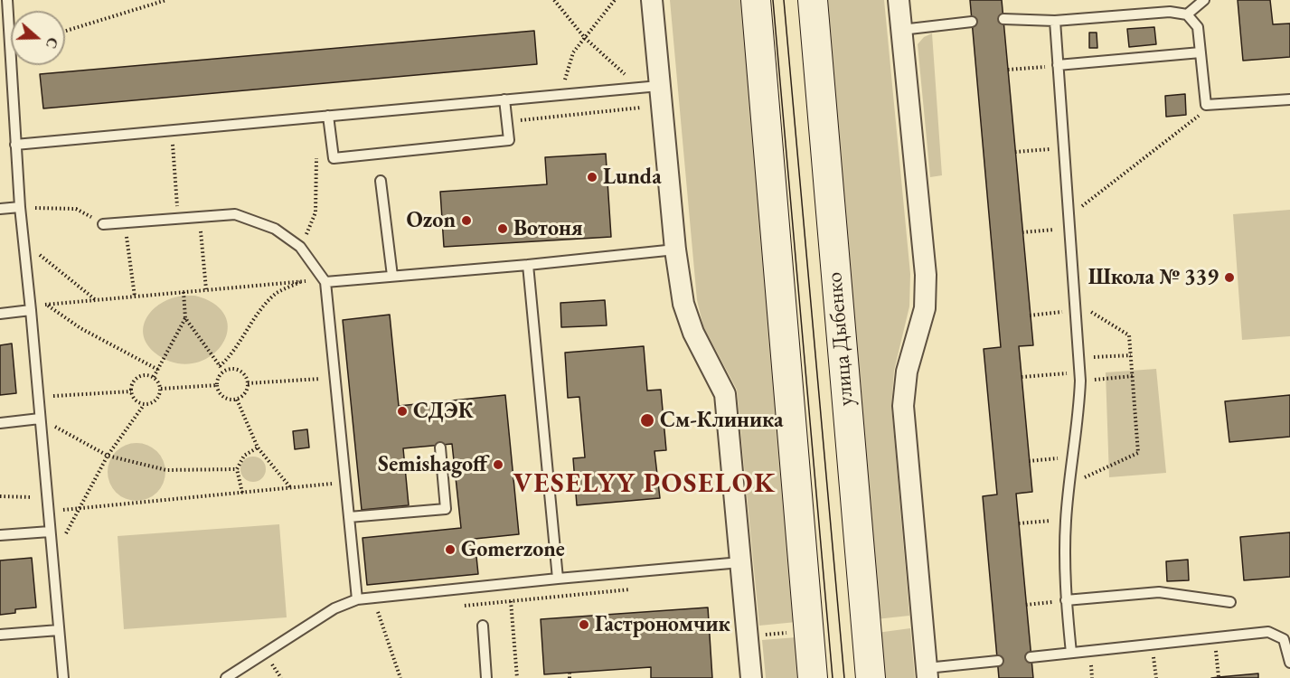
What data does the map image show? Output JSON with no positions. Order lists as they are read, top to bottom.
{
  "streets": {
    "main road": ["улица Дыбенко"]
  },
  "districts": ["VESELYY POSELOK"],
  "places": [
    "Lunda",
    "Ozon",
    "Вотоня",
    "Школа № 339",
    "СДЭК",
    "См-Клиника",
    "Semishagoff",
    "Gomerzone",
    "Гастрономчик"
  ],
  "north": "right"
}
